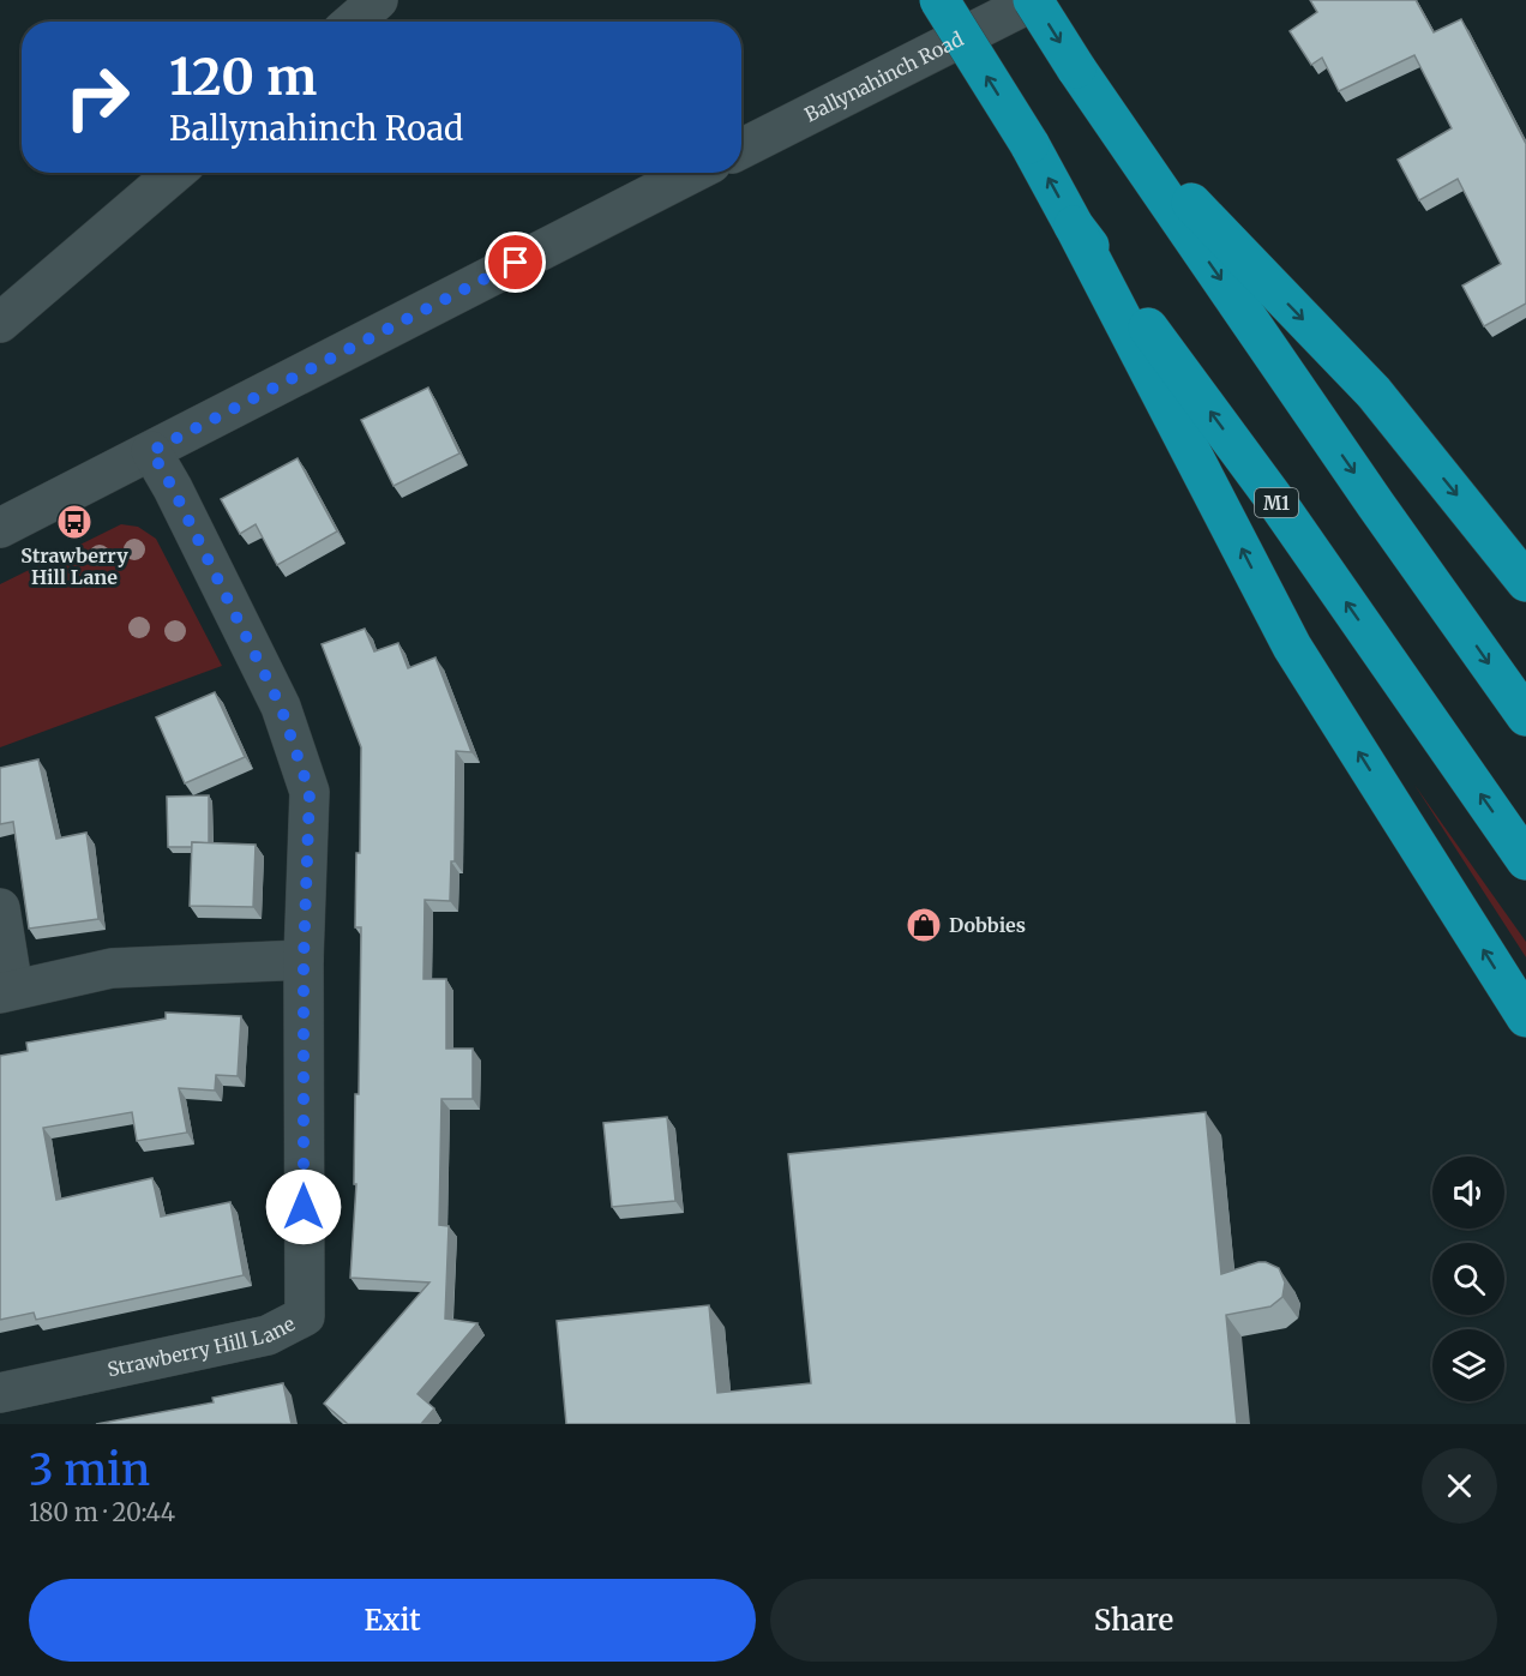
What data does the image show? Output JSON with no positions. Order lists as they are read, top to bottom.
{
  "streets": {
    "highway": ["M1"],
    "street": ["Ballynahinch Road", "Strawberry Hill Lane"]
  },
  "places": {
    "bus stop": ["Strawberry Hill Lane"],
    "shop": ["Dobbies"]
  },
  "page": {
    "turn": ["120 m", "Ballynahinch Road"],
    "heading": ["3 min", "180 m · 20:44"],
    "buttons": ["Exit", "Share"]
  }
}
